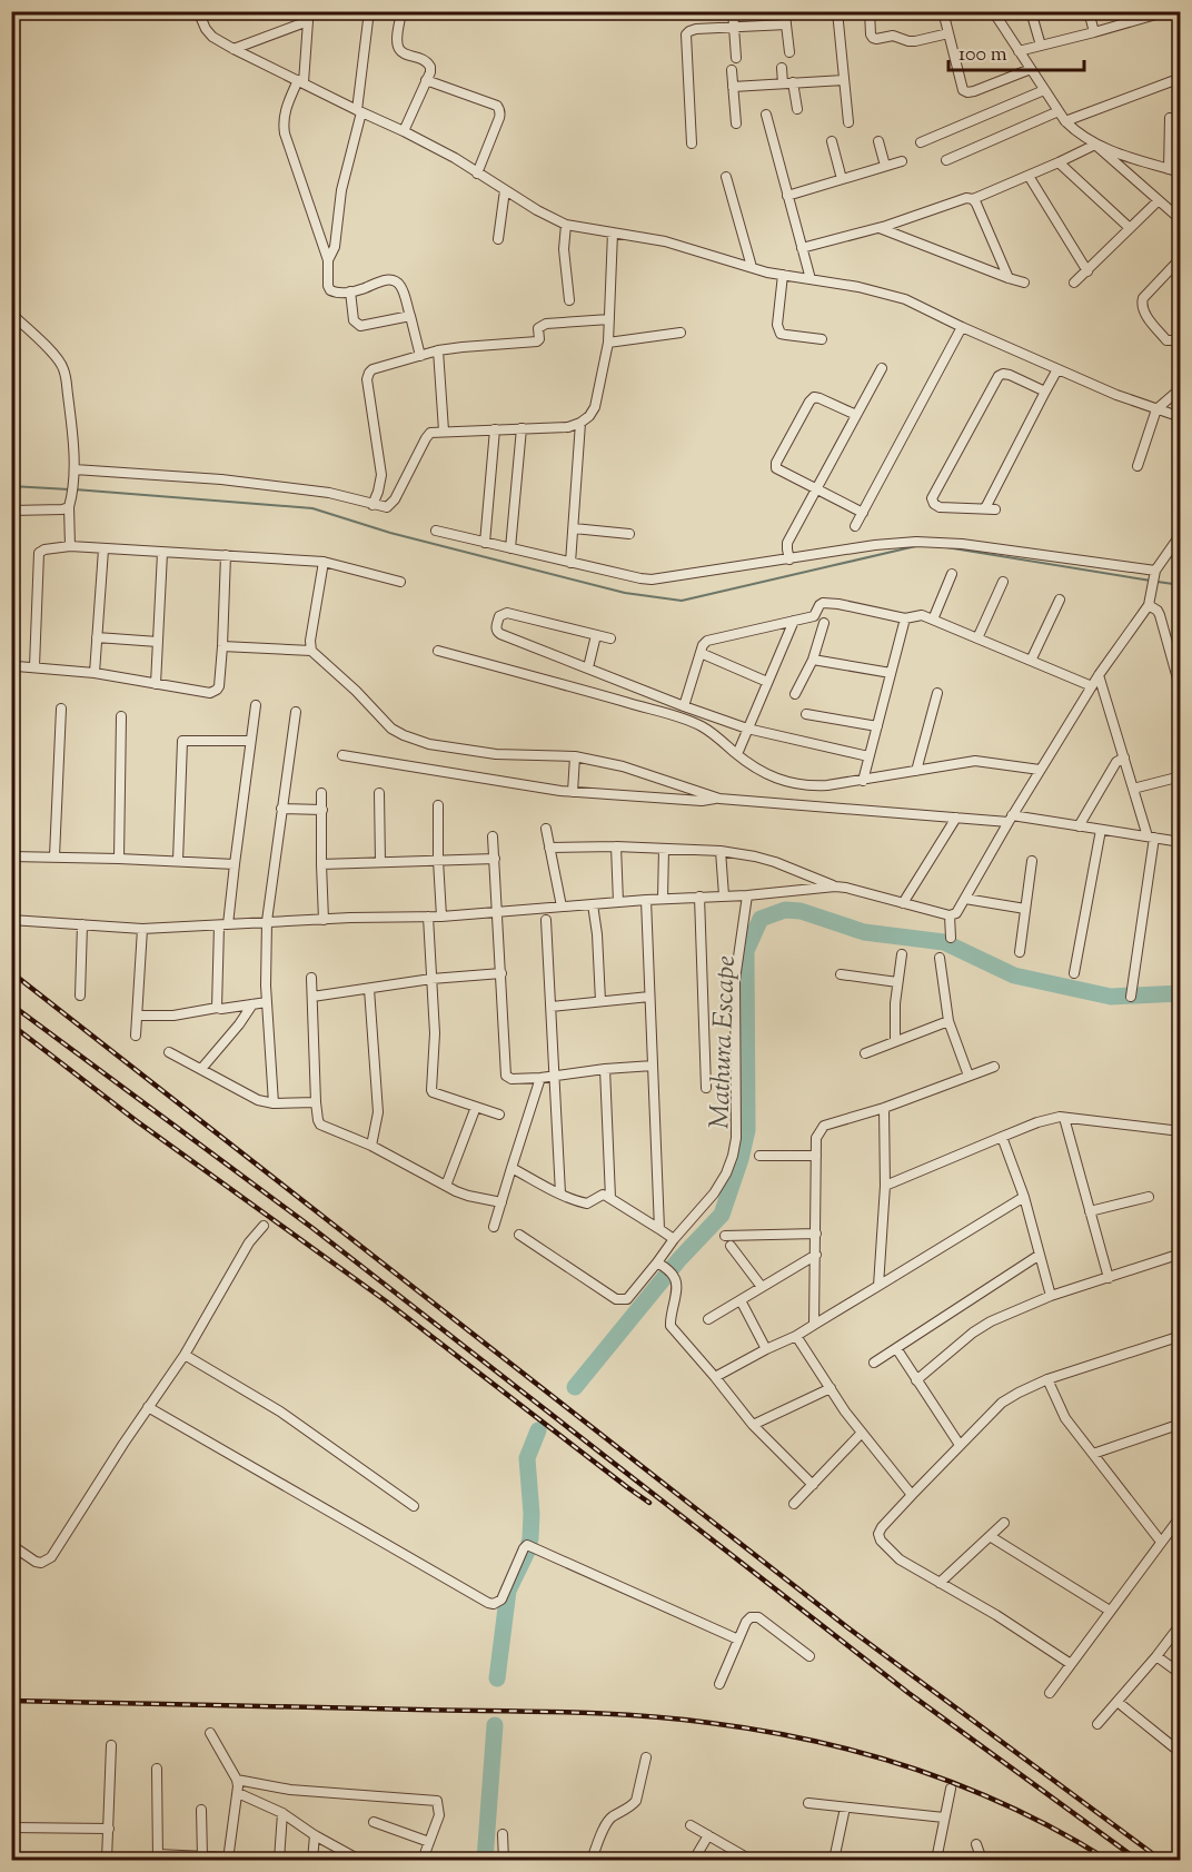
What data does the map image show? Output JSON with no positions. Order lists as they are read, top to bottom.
{
  "water": ["Mathura Escape"],
  "scale_bar": "100 m"
}
